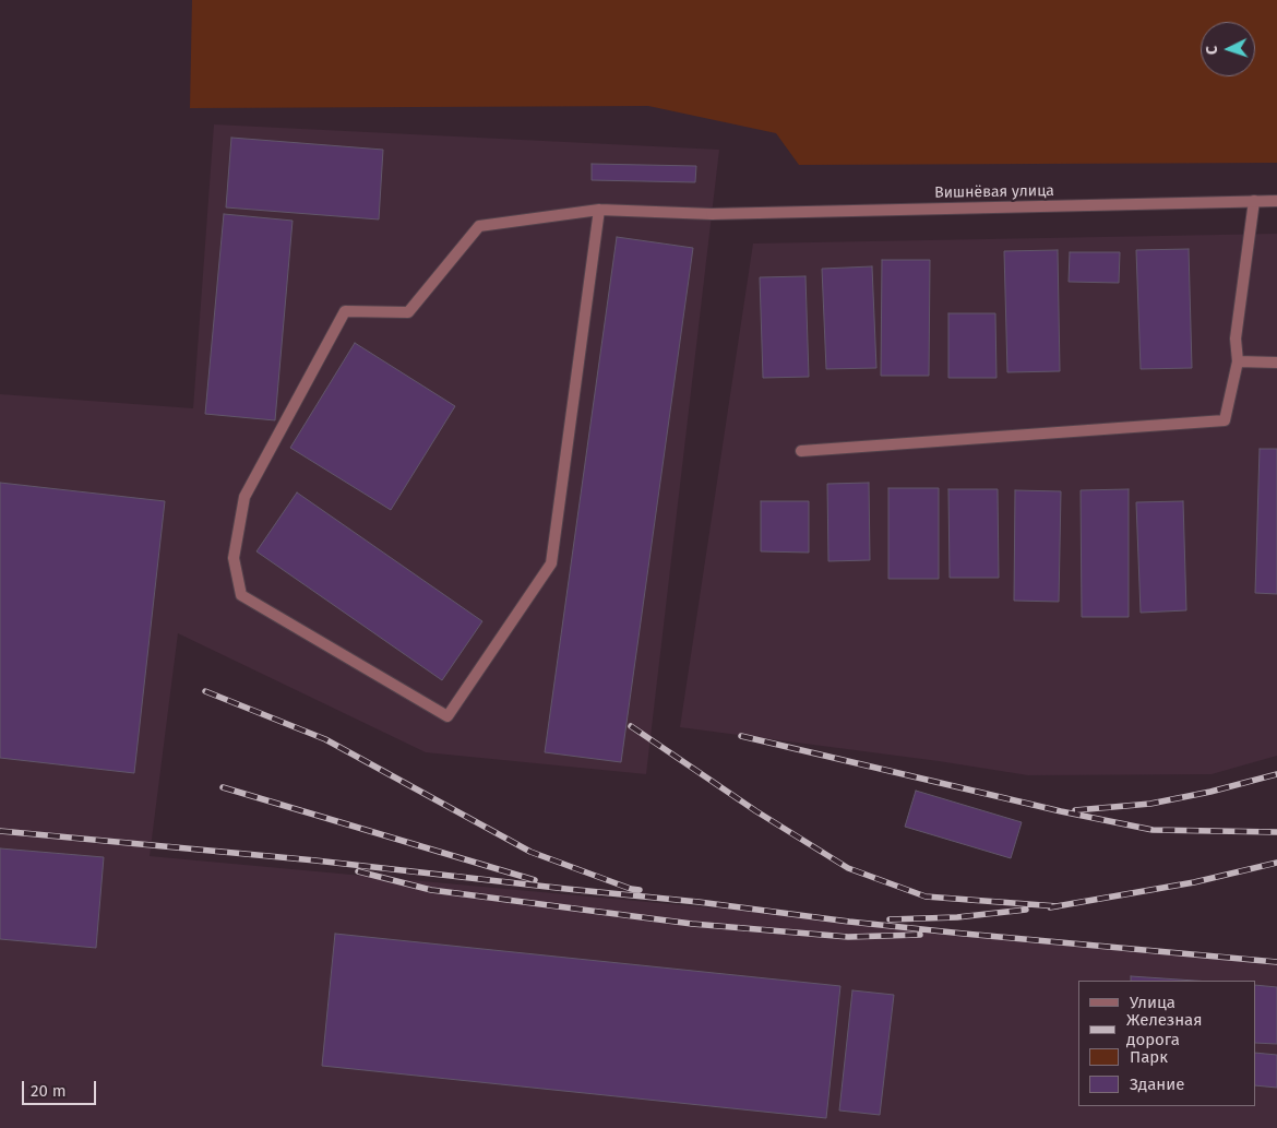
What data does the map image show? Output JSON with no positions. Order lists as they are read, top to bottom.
{
  "streets": {
    "street": ["Вишнёвая улица"]
  },
  "legend": [
    "Улица",
    "Железная дорога",
    "Парк",
    "Здание"
  ],
  "scale_bar": "20 m",
  "north": "left"
}
